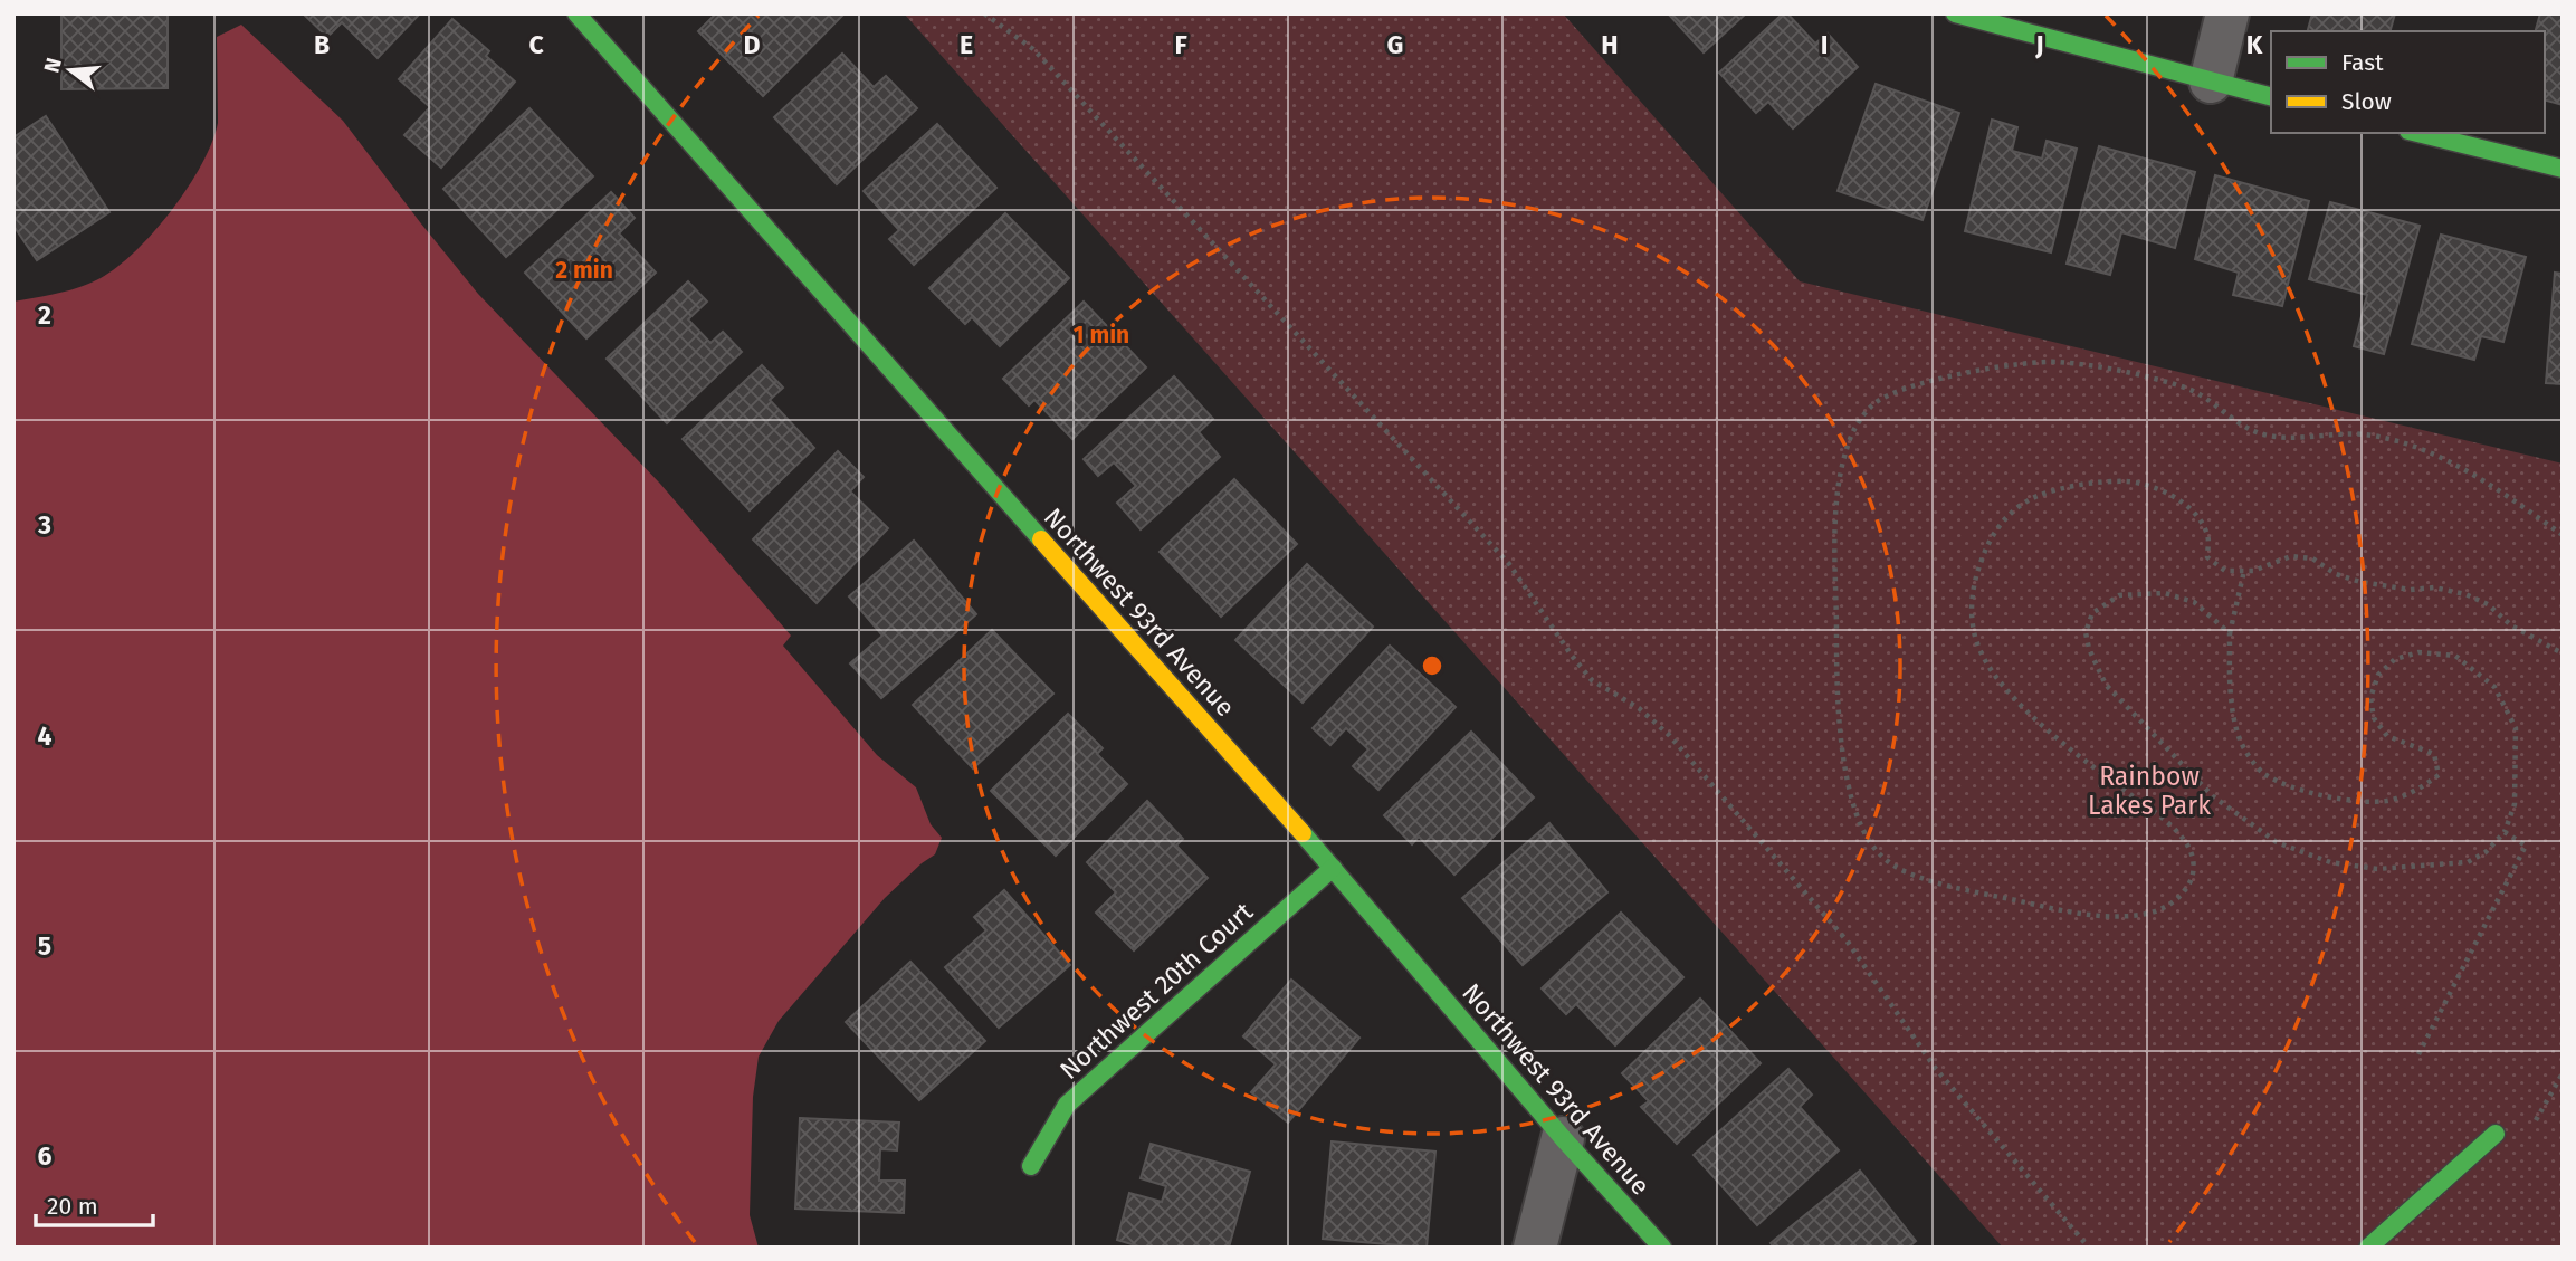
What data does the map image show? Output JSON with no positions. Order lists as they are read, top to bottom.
{
  "streets": {
    "street": ["Northwest 93rd Avenue", "Northwest 20th Court"]
  },
  "crossings": [
    ["Northwest 93rd Avenue", "Northwest 20th Court"]
  ],
  "parks": ["Rainbow Lakes Park"],
  "legend": ["Fast", "Slow"],
  "scale_bar": "20 m",
  "north": "left",
  "grid": {
    "columns": [
      "B",
      "C",
      "D",
      "E",
      "F",
      "G",
      "H",
      "I",
      "J",
      "K"
    ],
    "rows": [
      "2",
      "3",
      "4",
      "5",
      "6"
    ]
  },
  "rings": ["2 min", "1 min"]
}
